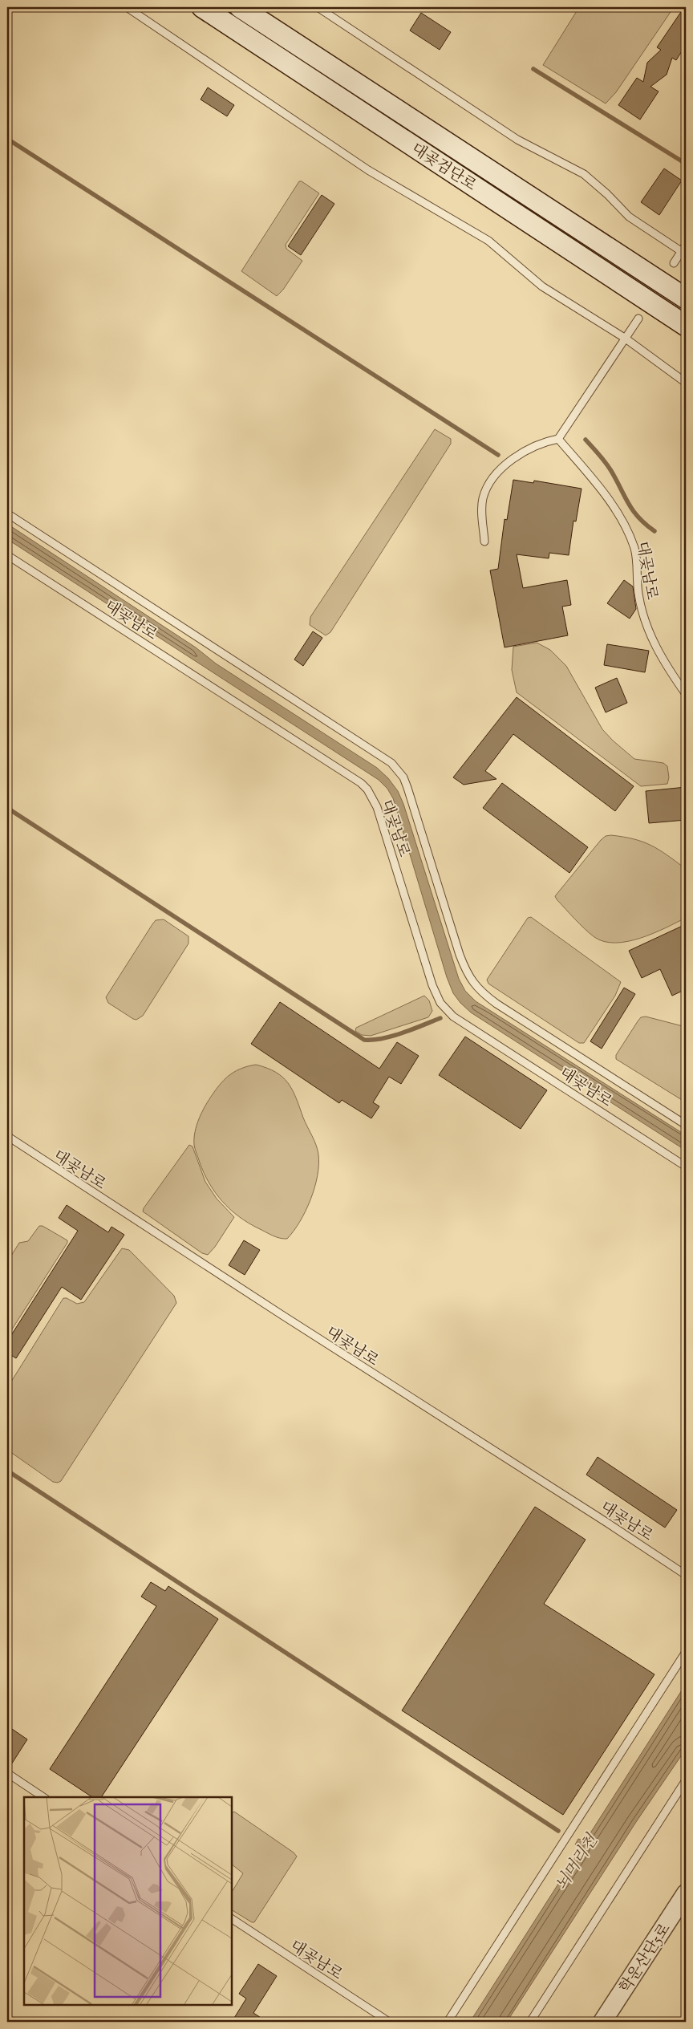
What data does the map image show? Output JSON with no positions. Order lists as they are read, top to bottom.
{
  "streets": {
    "main road": ["대곶검단로"],
    "street": ["학운산단5로"],
    "lane": ["대곶남로"]
  },
  "water": ["뇌머리천"]
}
